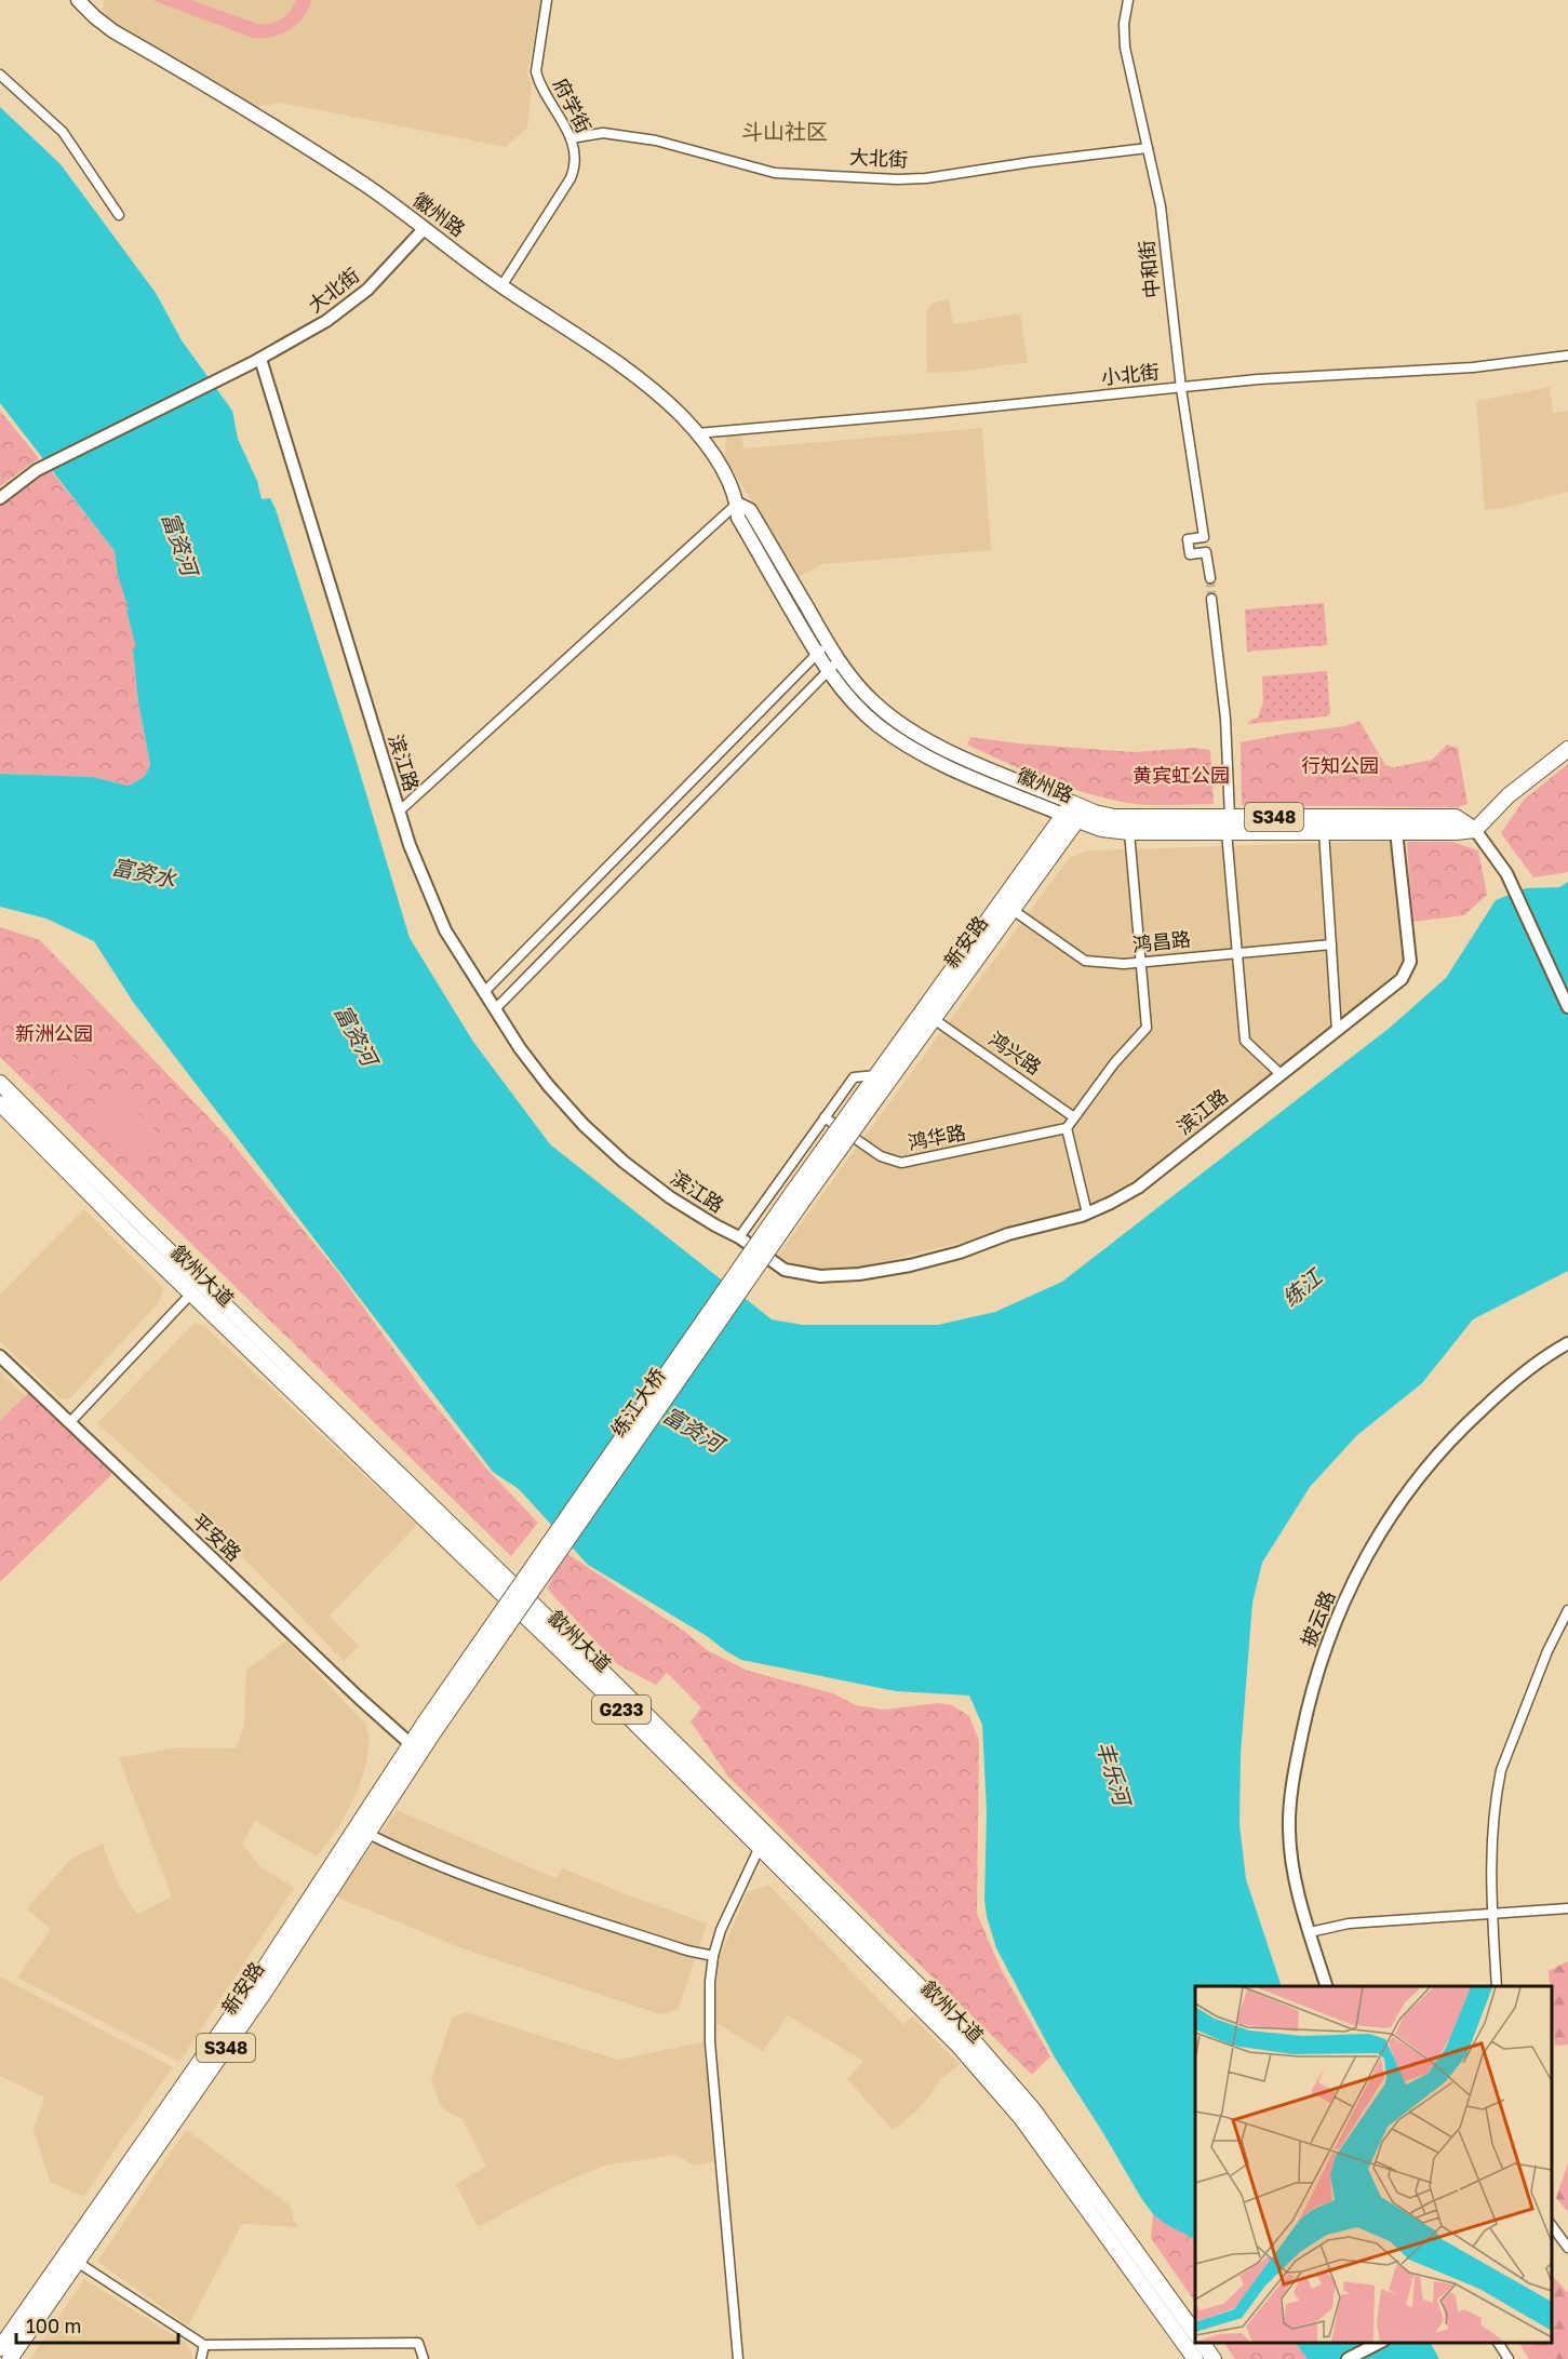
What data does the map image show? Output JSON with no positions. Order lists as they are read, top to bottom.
{
  "streets": {
    "main road": [
      "徽州路",
      "S348",
      "新安路",
      "歙州大道",
      "练江大桥",
      "G233"
    ],
    "street": [
      "府学街",
      "大北街",
      "中和街",
      "小北街",
      "滨江路",
      "鸿昌路",
      "鸿兴路",
      "鸿华路",
      "平安路",
      "披云路"
    ]
  },
  "crossings": [
    ["府学街", "大北街"],
    ["府学街", "徽州路"],
    ["大北街", "徽州路"],
    ["大北街", "中和街"],
    ["大北街", "滨江路"],
    ["徽州路", "小北街"],
    ["徽州路", "滨江路"],
    ["徽州路", "新安路"],
    ["中和街", "小北街"],
    ["新安路", "鸿昌路"],
    ["新安路", "鸿兴路"],
    ["新安路", "练江大桥"],
    ["新安路", "平安路"]
  ],
  "districts": ["斗山社区"],
  "water": [
    "富资河",
    "富资水",
    "练江",
    "丰乐河"
  ],
  "parks": ["行知公园", "黄宾虹公园", "新洲公园"],
  "scale_bar": "100 m"
}
